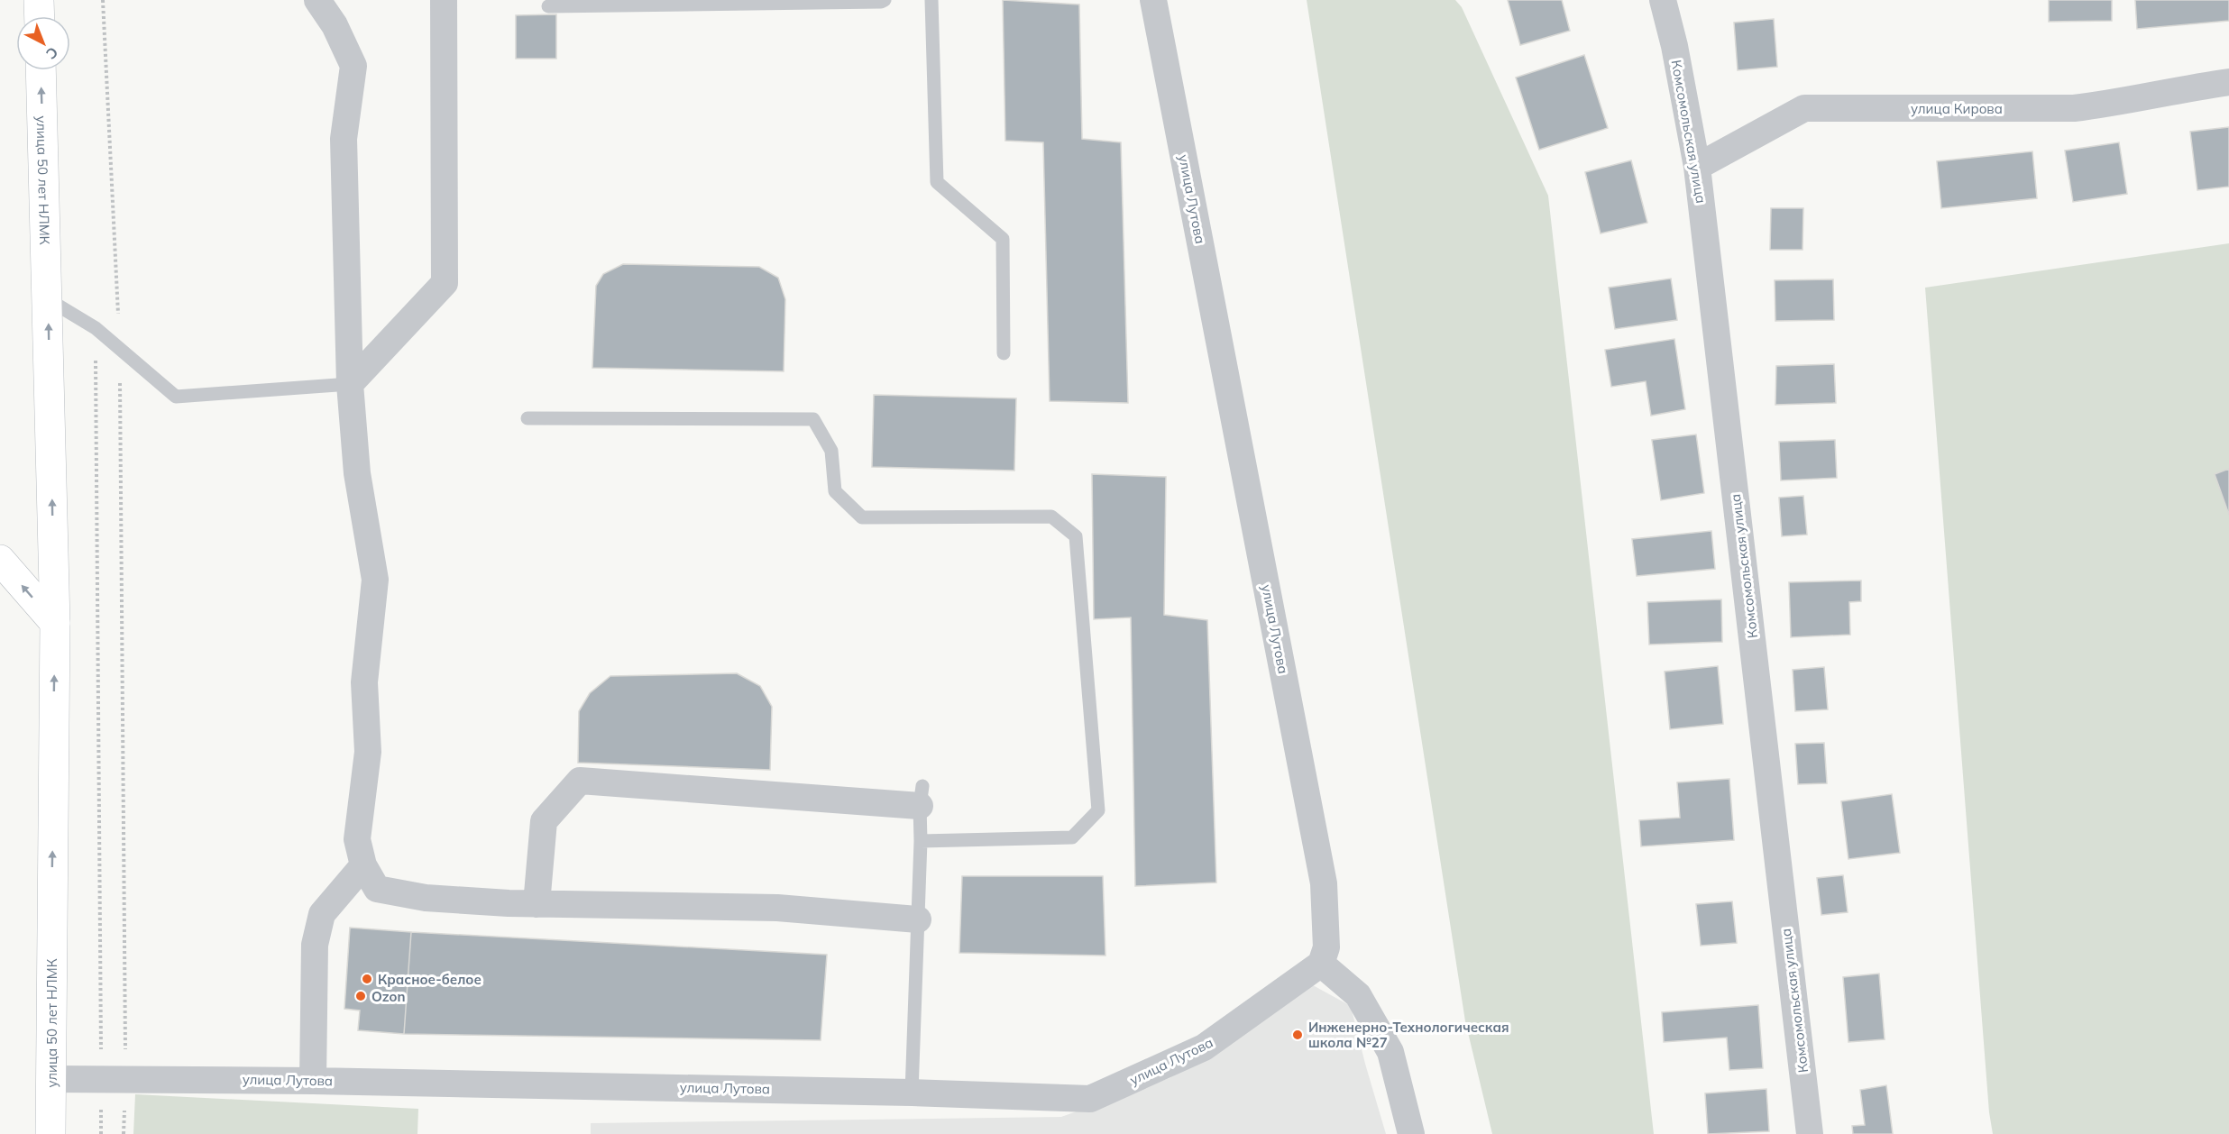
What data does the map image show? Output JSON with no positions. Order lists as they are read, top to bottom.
{
  "streets": {
    "main road": ["улица 50 лет НЛМК"],
    "street": ["улица Кирова", "Комсомольская улица", "улица Лутова"]
  },
  "crossings": [
    ["улица Кирова", "Комсомольская улица"],
    ["улица 50 лет НЛМК", "улица Лутова"]
  ],
  "one_way": ["улица 50 лет НЛМК"],
  "places": ["Красное-белое", "Ozon", "Инженерно-Технологическая школа №27"],
  "north": "bottom right"
}
